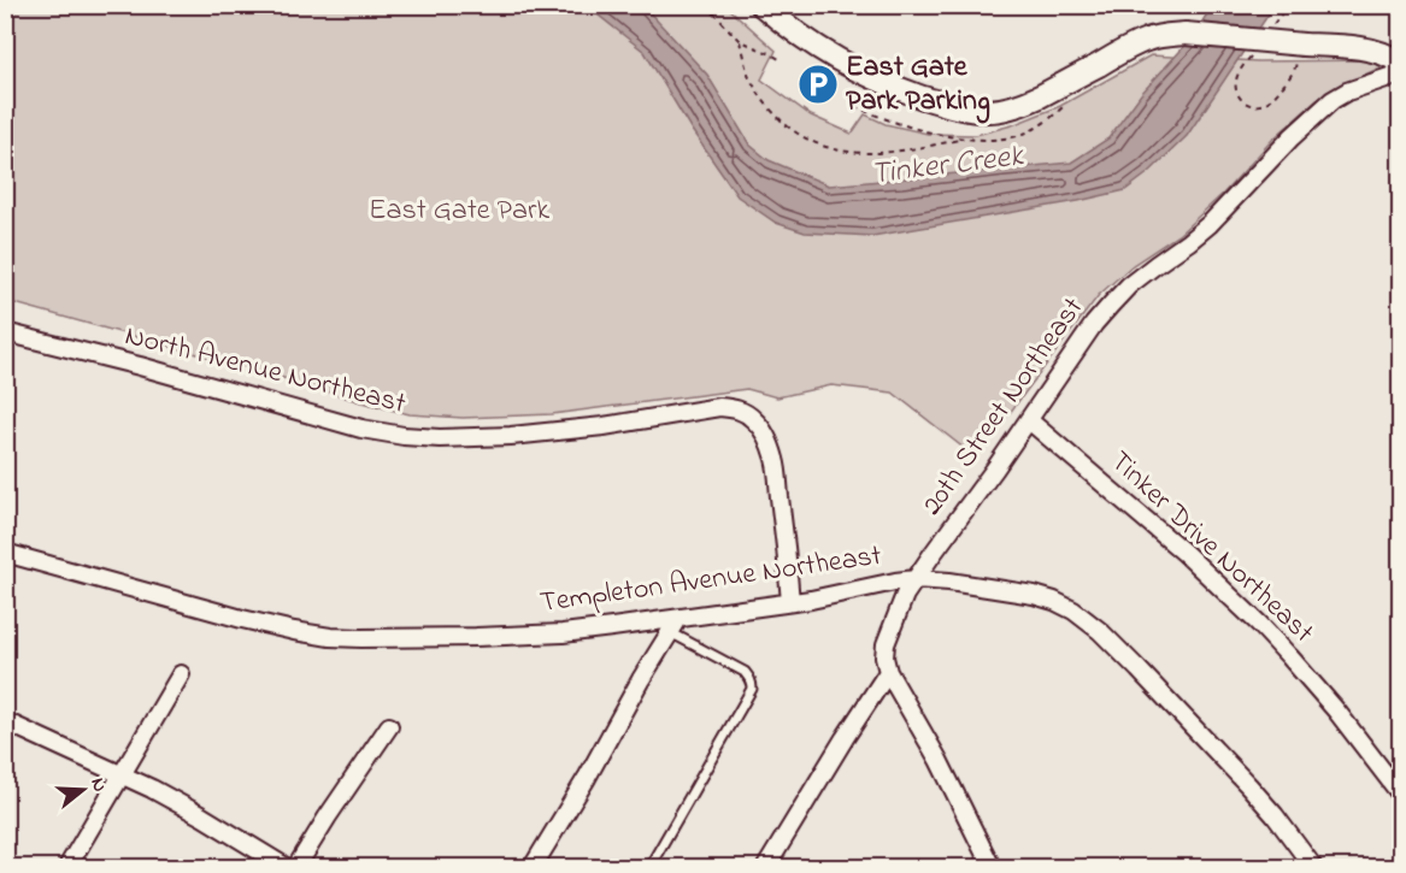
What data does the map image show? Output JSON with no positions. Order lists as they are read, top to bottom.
{
  "streets": {
    "street": [
      "North Avenue Northeast",
      "20th Street Northeast",
      "Tinker Drive Northeast",
      "Templeton Avenue Northeast"
    ]
  },
  "crossings": [
    ["North Avenue Northeast", "Templeton Avenue Northeast"],
    ["20th Street Northeast", "Tinker Drive Northeast"],
    ["20th Street Northeast", "Templeton Avenue Northeast"]
  ],
  "water": ["Tinker Creek"],
  "parks": ["East Gate Park"],
  "places": {
    "parking": ["East Gate Park Parking"]
  },
  "north": "right"
}
